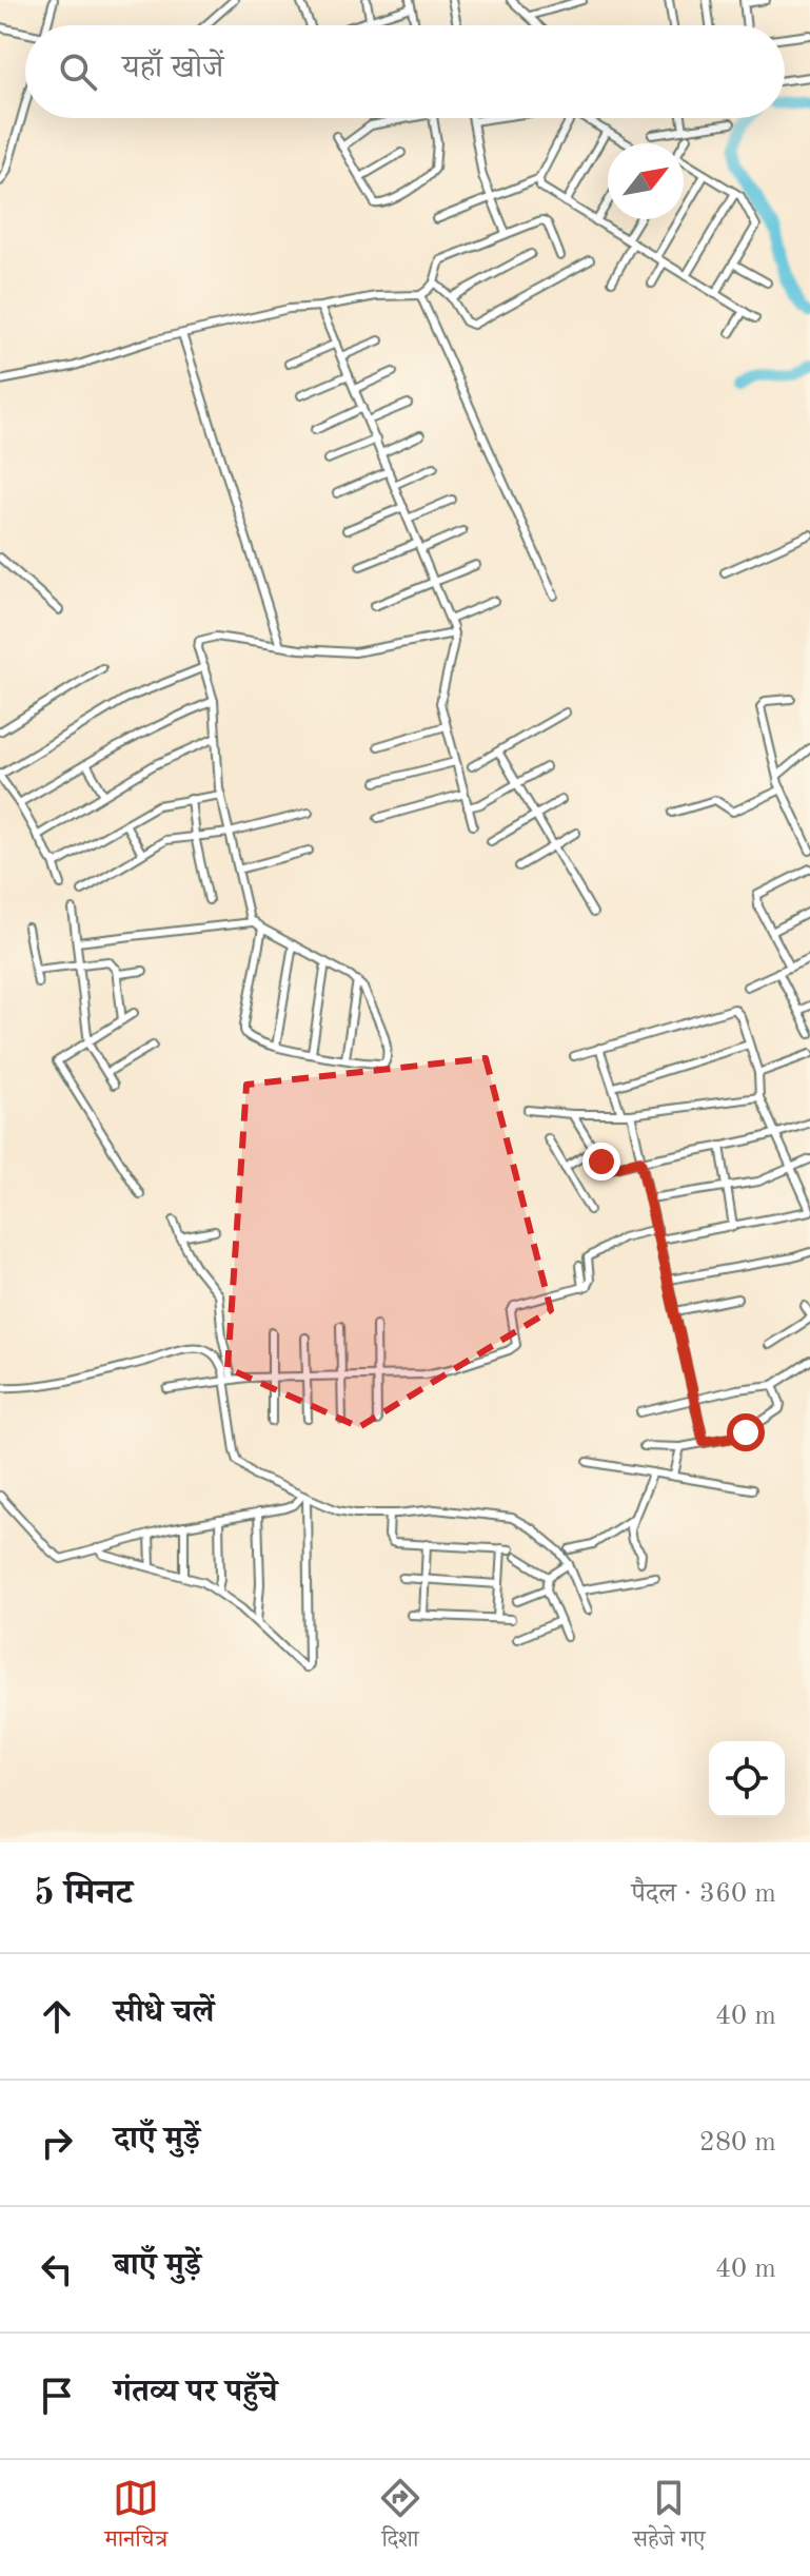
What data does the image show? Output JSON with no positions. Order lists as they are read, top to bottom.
{
  "north": "top right",
  "page": {
    "search": "यहाँ खोजें",
    "heading": ["5 मिनट", "पैदल · 360 m"],
    "list": [
      ["सीधे चलें", "40 m"],
      ["दाएँ मुड़ें", "280 m"],
      ["बाएँ मुड़ें", "40 m"],
      "गंतव्य पर पहुँचे"
    ],
    "nav": ["मानचित्र", "दिशा", "सहेजे गए"]
  }
}
